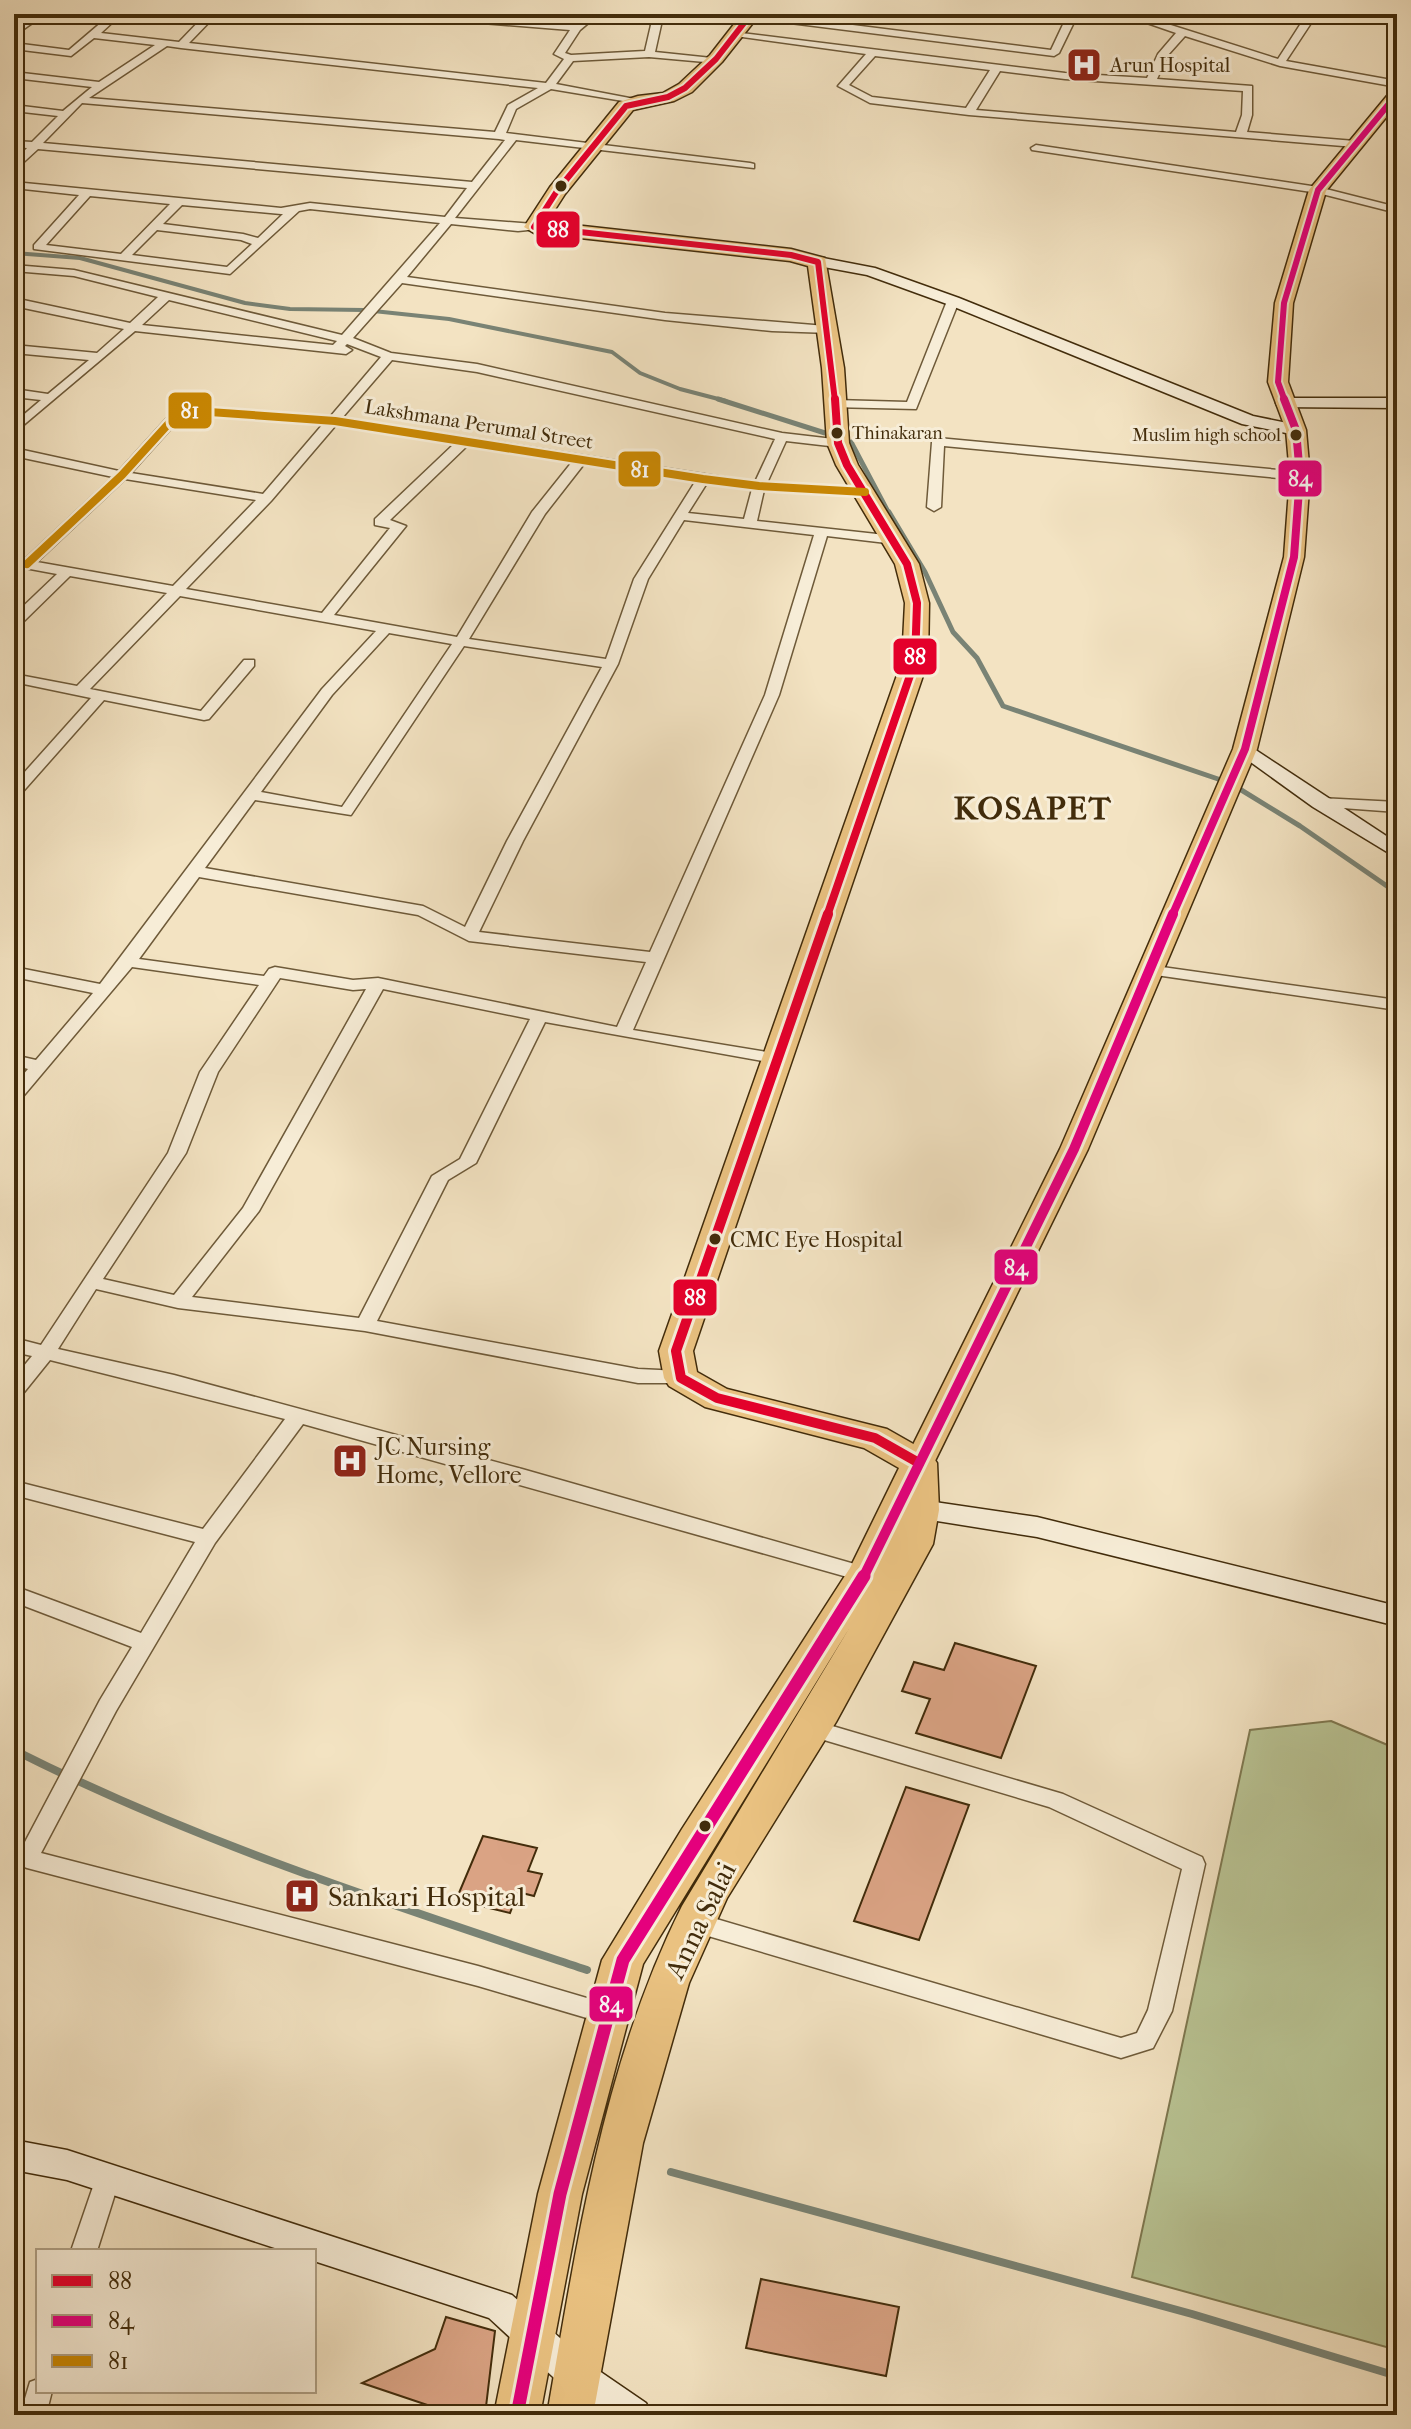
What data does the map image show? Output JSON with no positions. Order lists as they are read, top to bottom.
{
  "streets": {
    "highway": ["Anna Salai"],
    "street": ["Lakshmana Perumal Street"]
  },
  "districts": ["KOSAPET"],
  "places": {
    "hospital": ["Arun Hospital", "JC Nursing Home, Vellore", "Sankari Hospital"],
    "other": ["Thinakaran", "Muslim high school", "CMC Eye Hospital"]
  },
  "lines": ["transit line 88", "transit line 84", "transit line 81"],
  "legend": ["88", "84", "81"]
}
